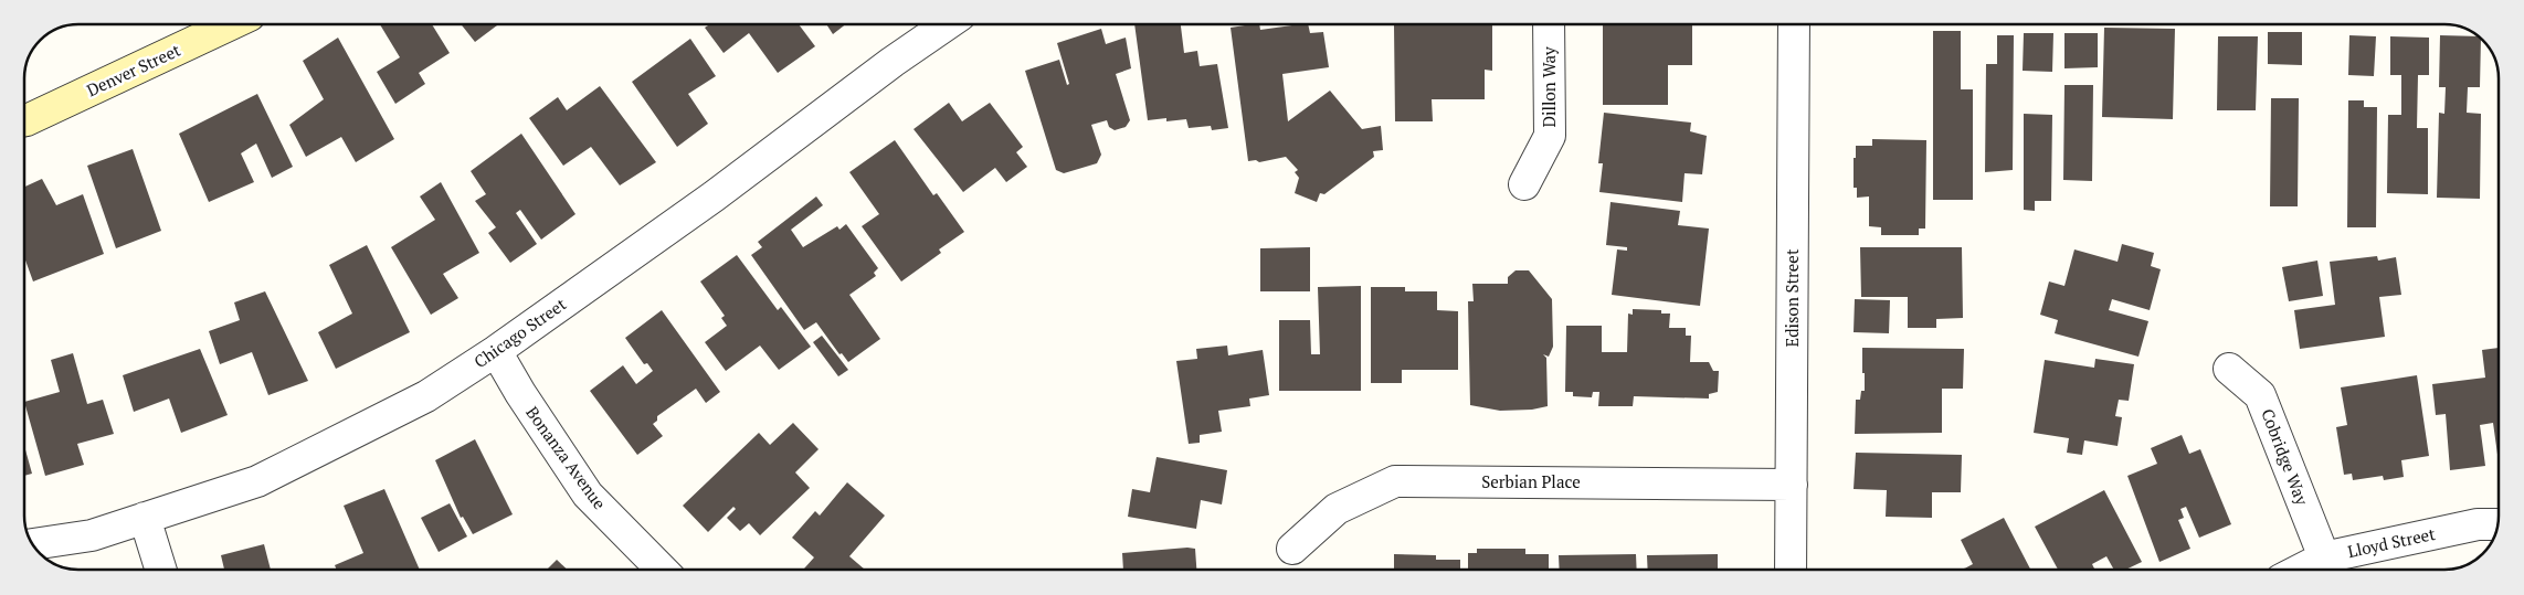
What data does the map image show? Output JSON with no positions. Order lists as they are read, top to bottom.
{
  "streets": {
    "street": [
      "Denver Street",
      "Dillon Way",
      "Edison Street",
      "Chicago Street",
      "Cobridge Way",
      "Bonanza Avenue",
      "Serbian Place",
      "Lloyd Street"
    ]
  },
  "crossings": [
    ["Edison Street", "Serbian Place"],
    ["Chicago Street", "Bonanza Avenue"],
    ["Cobridge Way", "Lloyd Street"]
  ]
}
